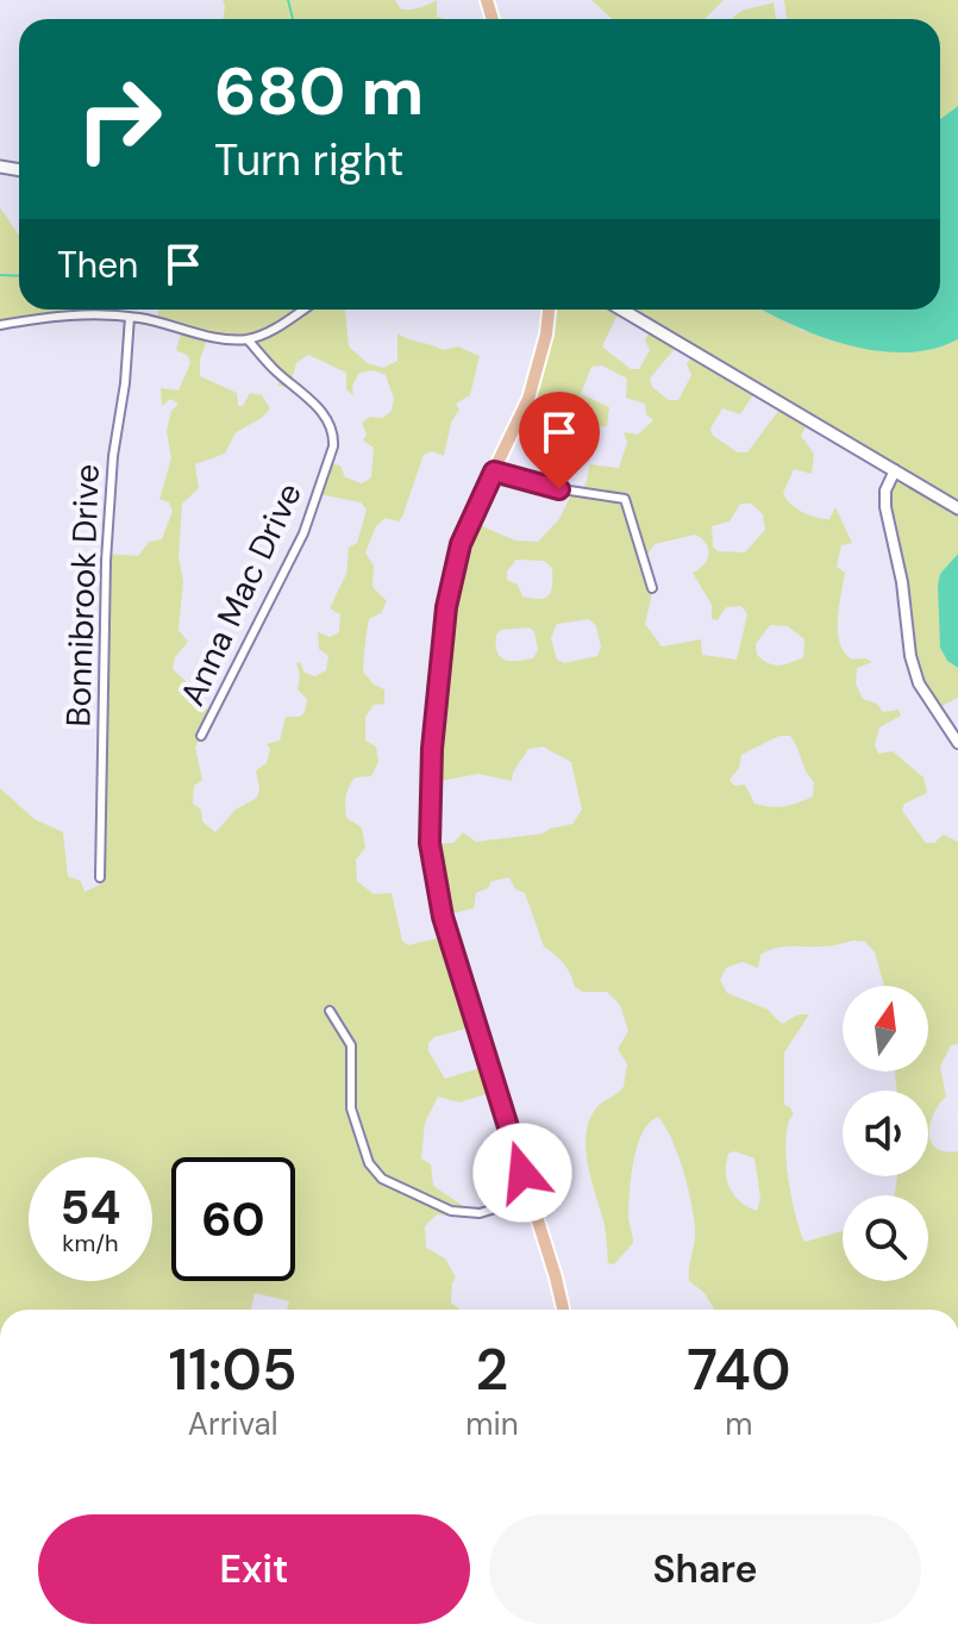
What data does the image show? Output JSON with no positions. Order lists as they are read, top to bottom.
{
  "streets": {
    "street": ["Anna Mac Drive", "Bonnibrook Drive"]
  },
  "north": "top",
  "page": {
    "turn": ["680 m", "Turn right"],
    "then": "Then",
    "speed": "54 km/h",
    "limit": "60",
    "eta": [
      "11:05",
      "Arrival",
      "2",
      "min",
      "740",
      "m"
    ],
    "buttons": ["Exit", "Share"]
  }
}
